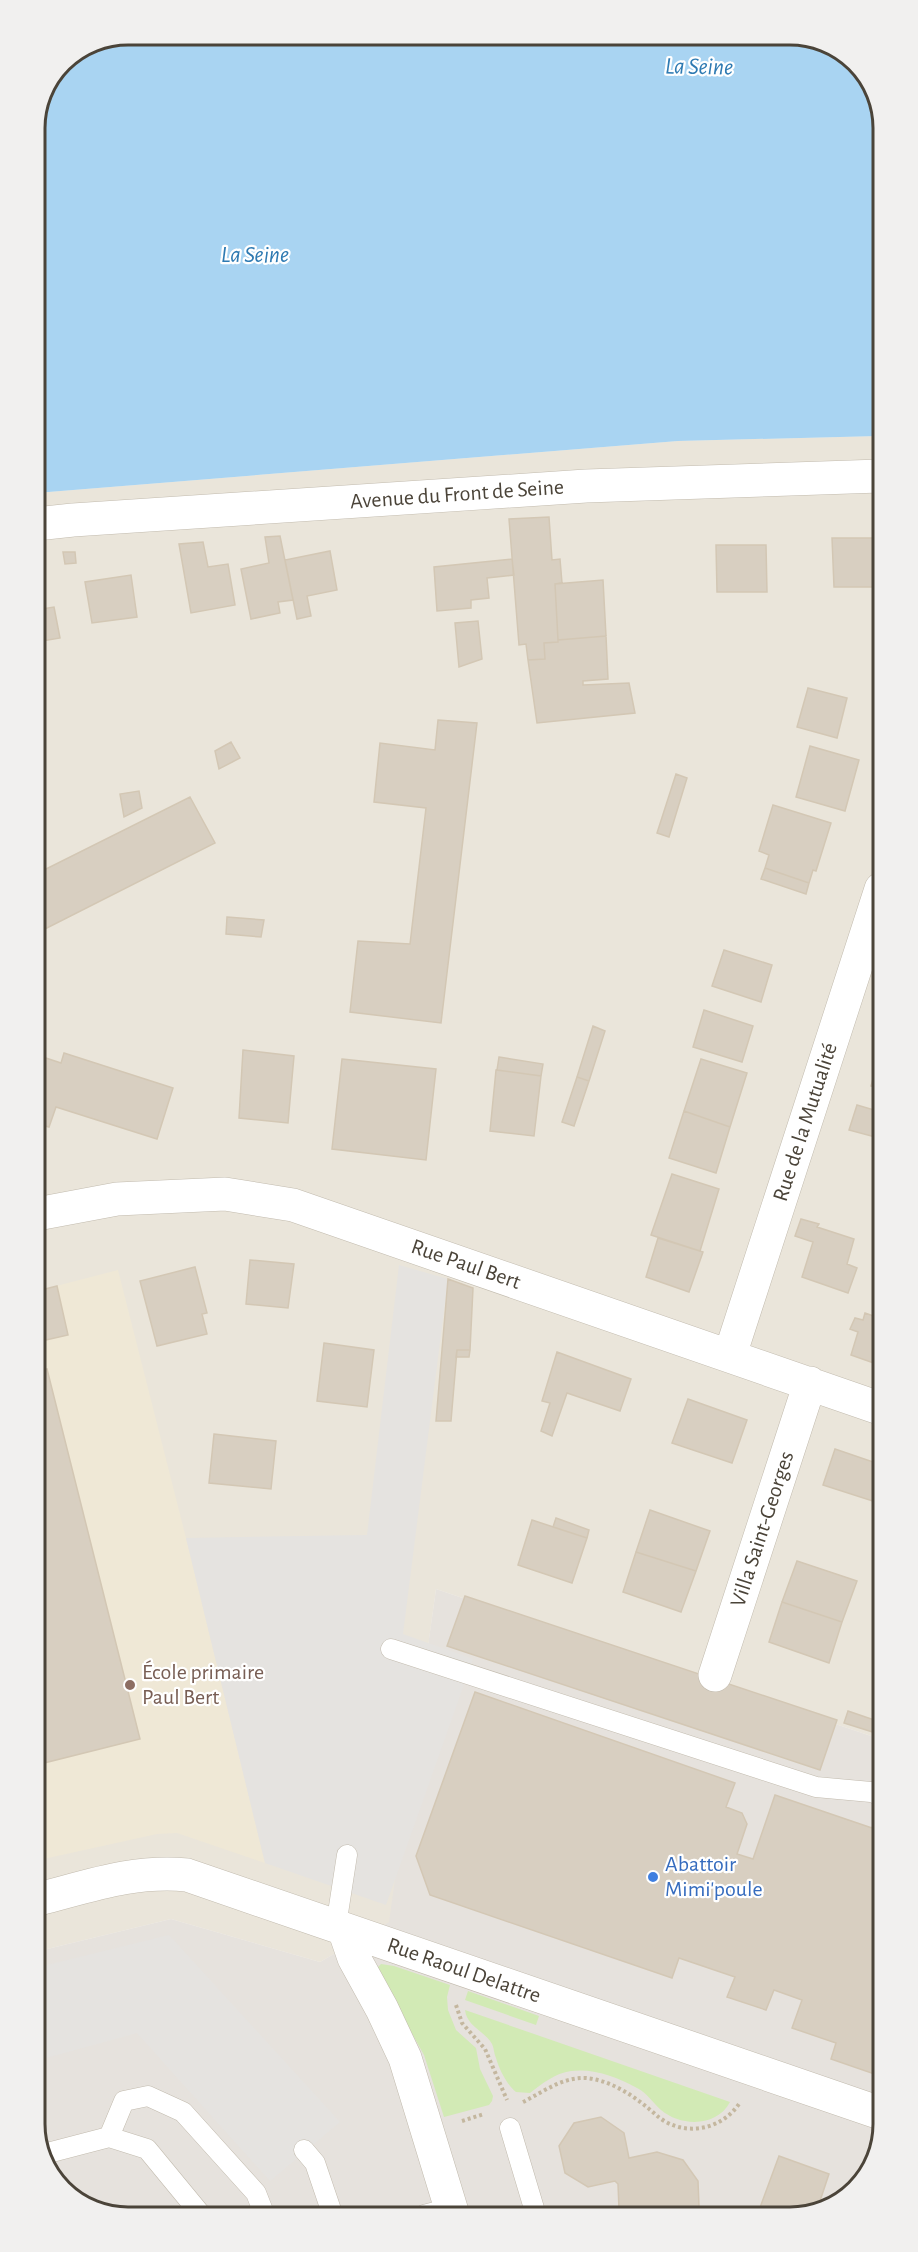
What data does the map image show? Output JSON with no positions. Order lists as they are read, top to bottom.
{
  "streets": {
    "street": [
      "Avenue du Front de Seine",
      "Rue de la Mutualité",
      "Rue Paul Bert",
      "Villa Saint-Georges",
      "Rue Raoul Delattre"
    ]
  },
  "crossings": [
    ["Rue de la Mutualité", "Rue Paul Bert"],
    ["Rue Paul Bert", "Villa Saint-Georges"]
  ],
  "water": ["La Seine"],
  "places": ["École primaire Paul Bert", "Abattoir Mimi'poule"]
}
